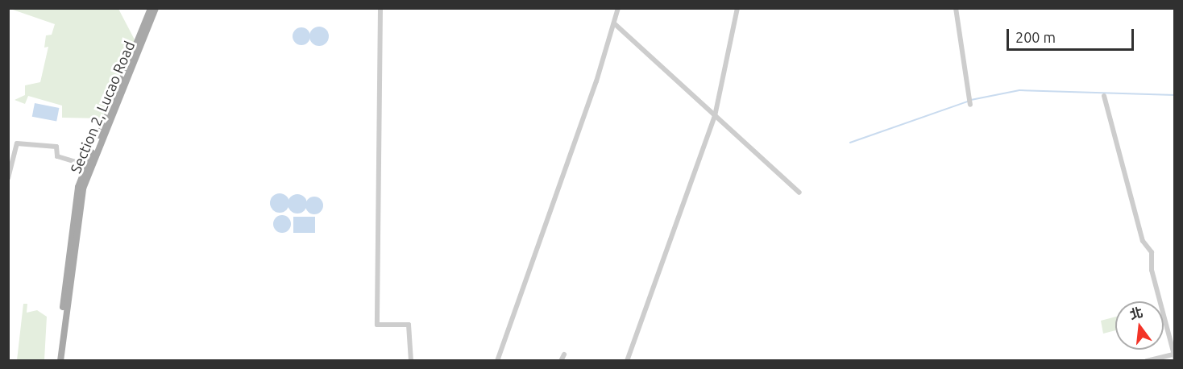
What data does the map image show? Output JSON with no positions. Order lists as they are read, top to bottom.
{
  "streets": {
    "main road": ["Section 2, Lucao Road"]
  },
  "scale_bar": "200 m",
  "north": "top"
}
